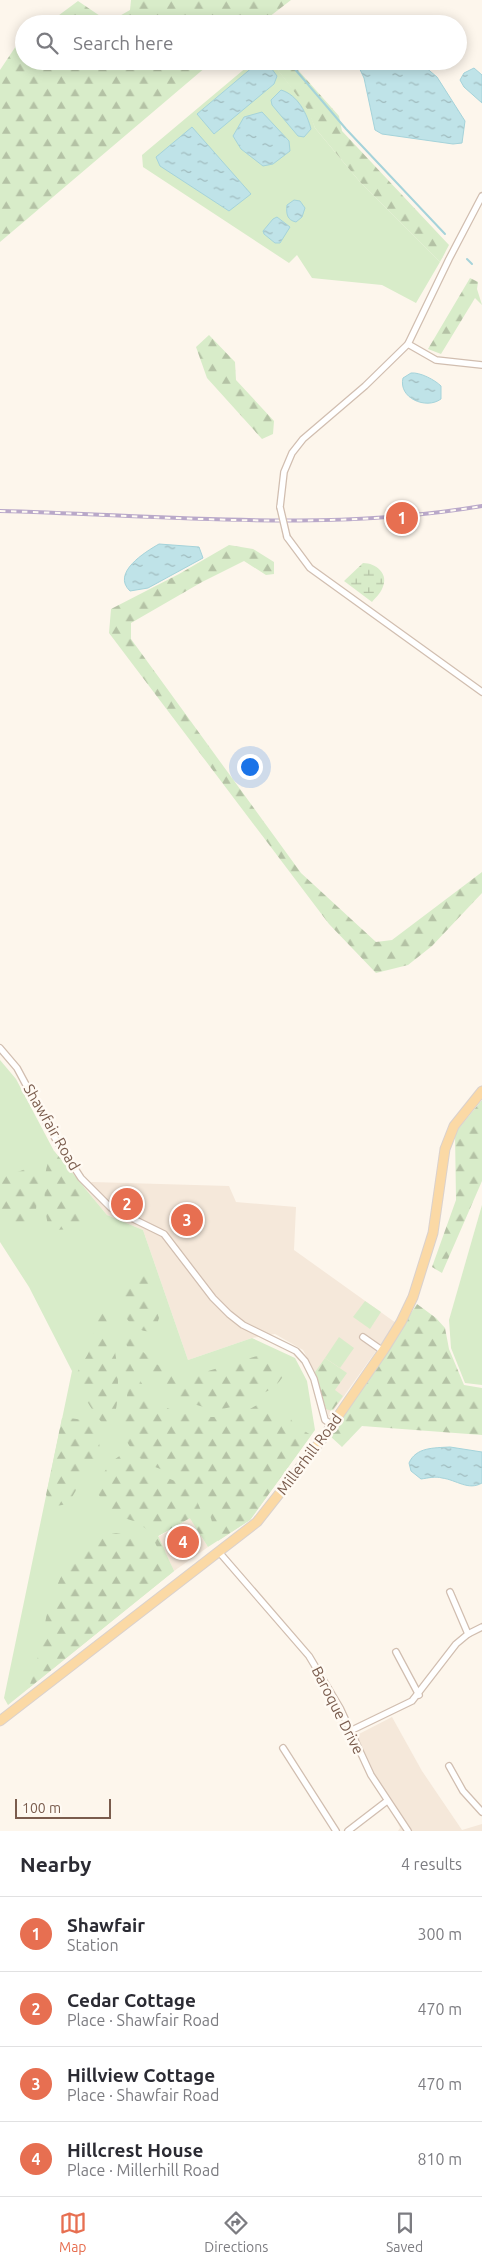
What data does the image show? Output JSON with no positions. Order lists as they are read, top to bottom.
{
  "streets": {
    "main road": ["Millerhill Road"],
    "street": ["Shawfair Road", "Baroque Drive"]
  },
  "crossings": [
    ["Shawfair Road", "Millerhill Road"],
    ["Millerhill Road", "Baroque Drive"]
  ],
  "scale_bar": "100 m",
  "page": {
    "search": "Search here",
    "pins": [
      "1",
      "2",
      "3",
      "4"
    ],
    "scale": "100 m",
    "heading": ["Nearby", "4 results"],
    "list": [
      {
        "mark": "1",
        "name": "Shawfair",
        "note": "Station",
        "value": "300 m"
      },
      {
        "mark": "2",
        "name": "Cedar Cottage",
        "note": "Place · Shawfair Road",
        "value": "470 m"
      },
      {
        "mark": "3",
        "name": "Hillview Cottage",
        "note": "Place · Shawfair Road",
        "value": "470 m"
      },
      {
        "mark": "4",
        "name": "Hillcrest House",
        "note": "Place · Millerhill Road",
        "value": "810 m"
      }
    ],
    "nav": ["Map", "Directions", "Saved"]
  }
}
